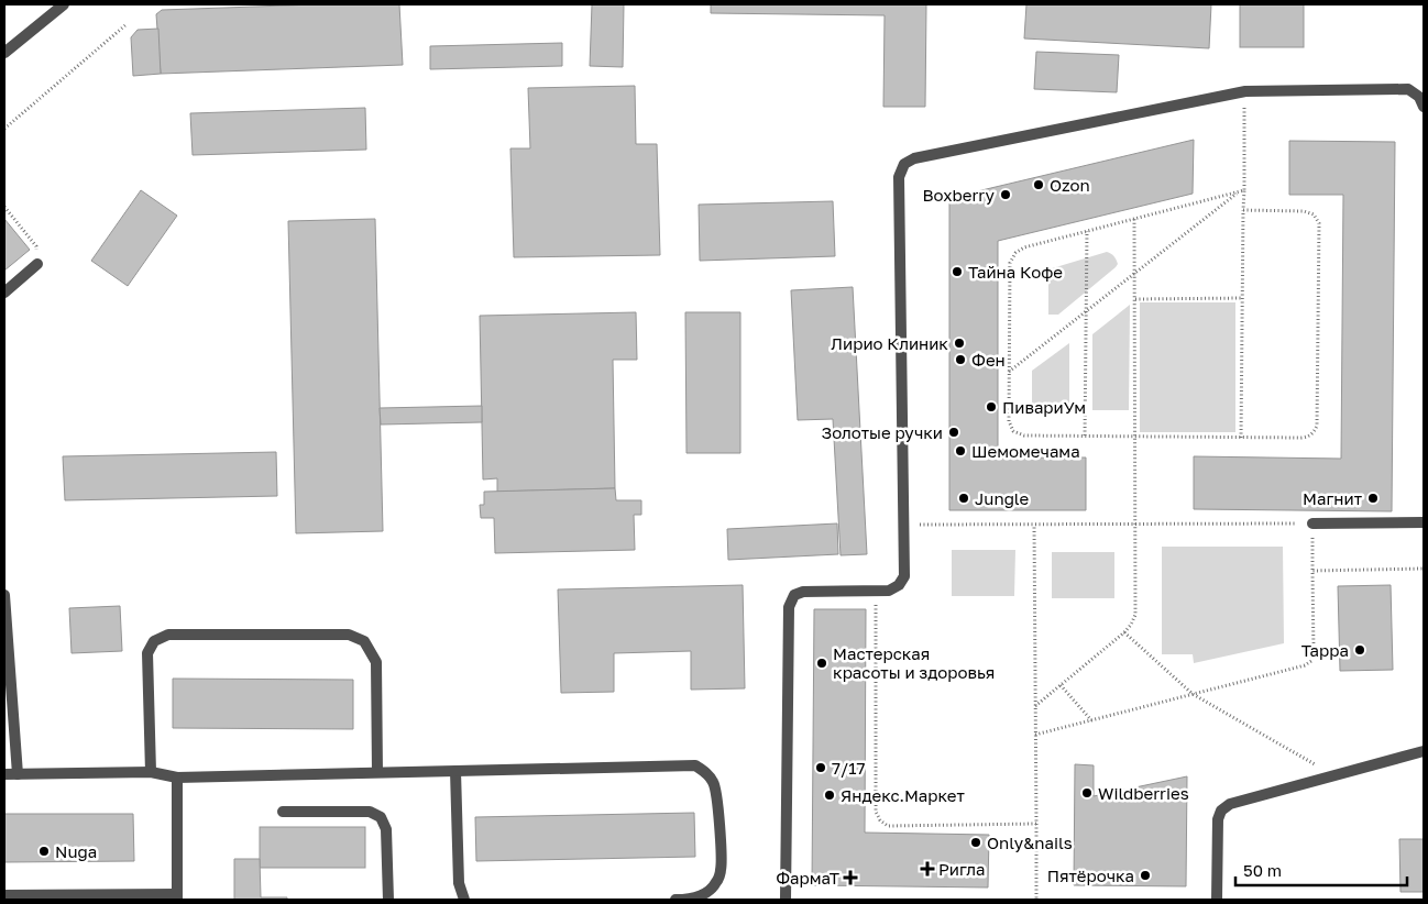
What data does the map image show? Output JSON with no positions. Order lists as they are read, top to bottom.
{
  "places": {
    "other": [
      "Ozon",
      "Boxberry",
      "Тайна Кофе",
      "Лирио Клиник",
      "Фен",
      "ПивариУм",
      "Золотые ручки",
      "Шемомечама",
      "Jungle",
      "Магнит",
      "Тарра",
      "Мастерская красоты и здоровья",
      "7/17",
      "Wildberries",
      "Яндекс.Маркет",
      "Only&nails",
      "Nuga",
      "Пятёрочка"
    ],
    "health": ["Ригла", "ФармаТ"]
  },
  "scale_bar": "50 m"
}
